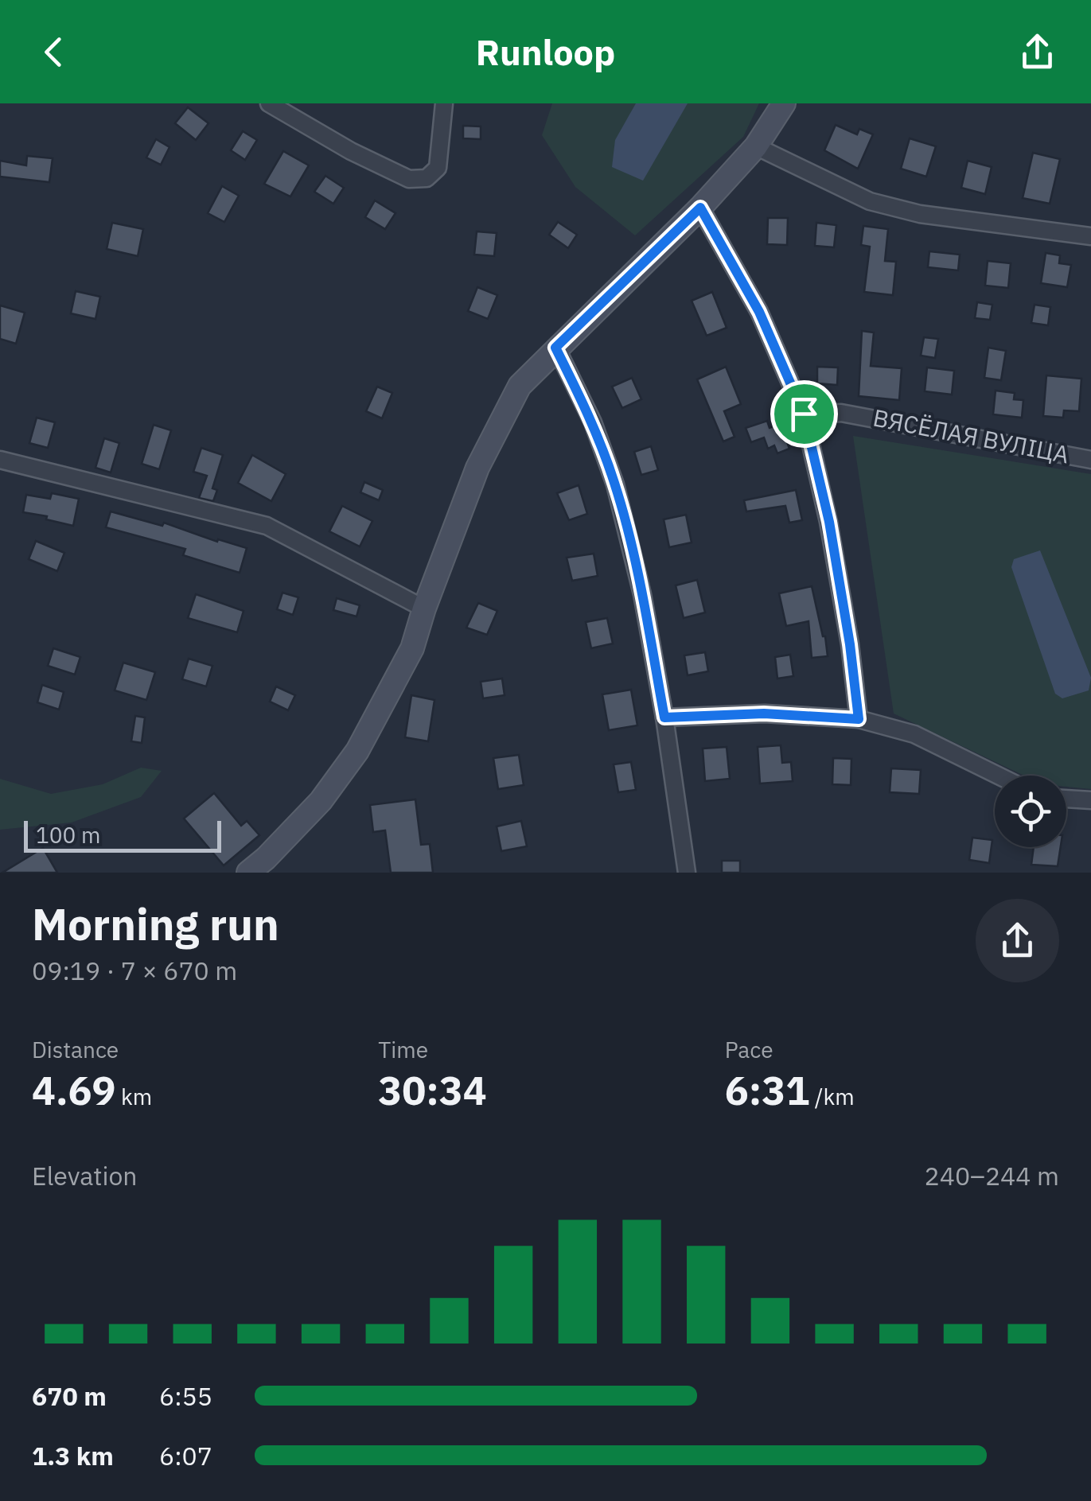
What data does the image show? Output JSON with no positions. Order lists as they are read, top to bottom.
{
  "streets": {
    "street": ["ВЯСЁЛАЯ ВУЛІЦА"]
  },
  "scale_bar": "100 m",
  "page": {
    "header": "Runloop",
    "scale": "100 m",
    "heading": ["Morning run", "09:19 · 7 × 670 m"],
    "stats": [
      ["Distance", "4.69 km"],
      ["Time", "30:34"],
      ["Pace", "6:31 /km"]
    ],
    "chart": ["Elevation", "240–244 m"],
    "list": [
      {
        "name": "670 m",
        "note": "6:55"
      },
      {
        "name": "1.3 km",
        "note": "6:07"
      }
    ]
  }
}
